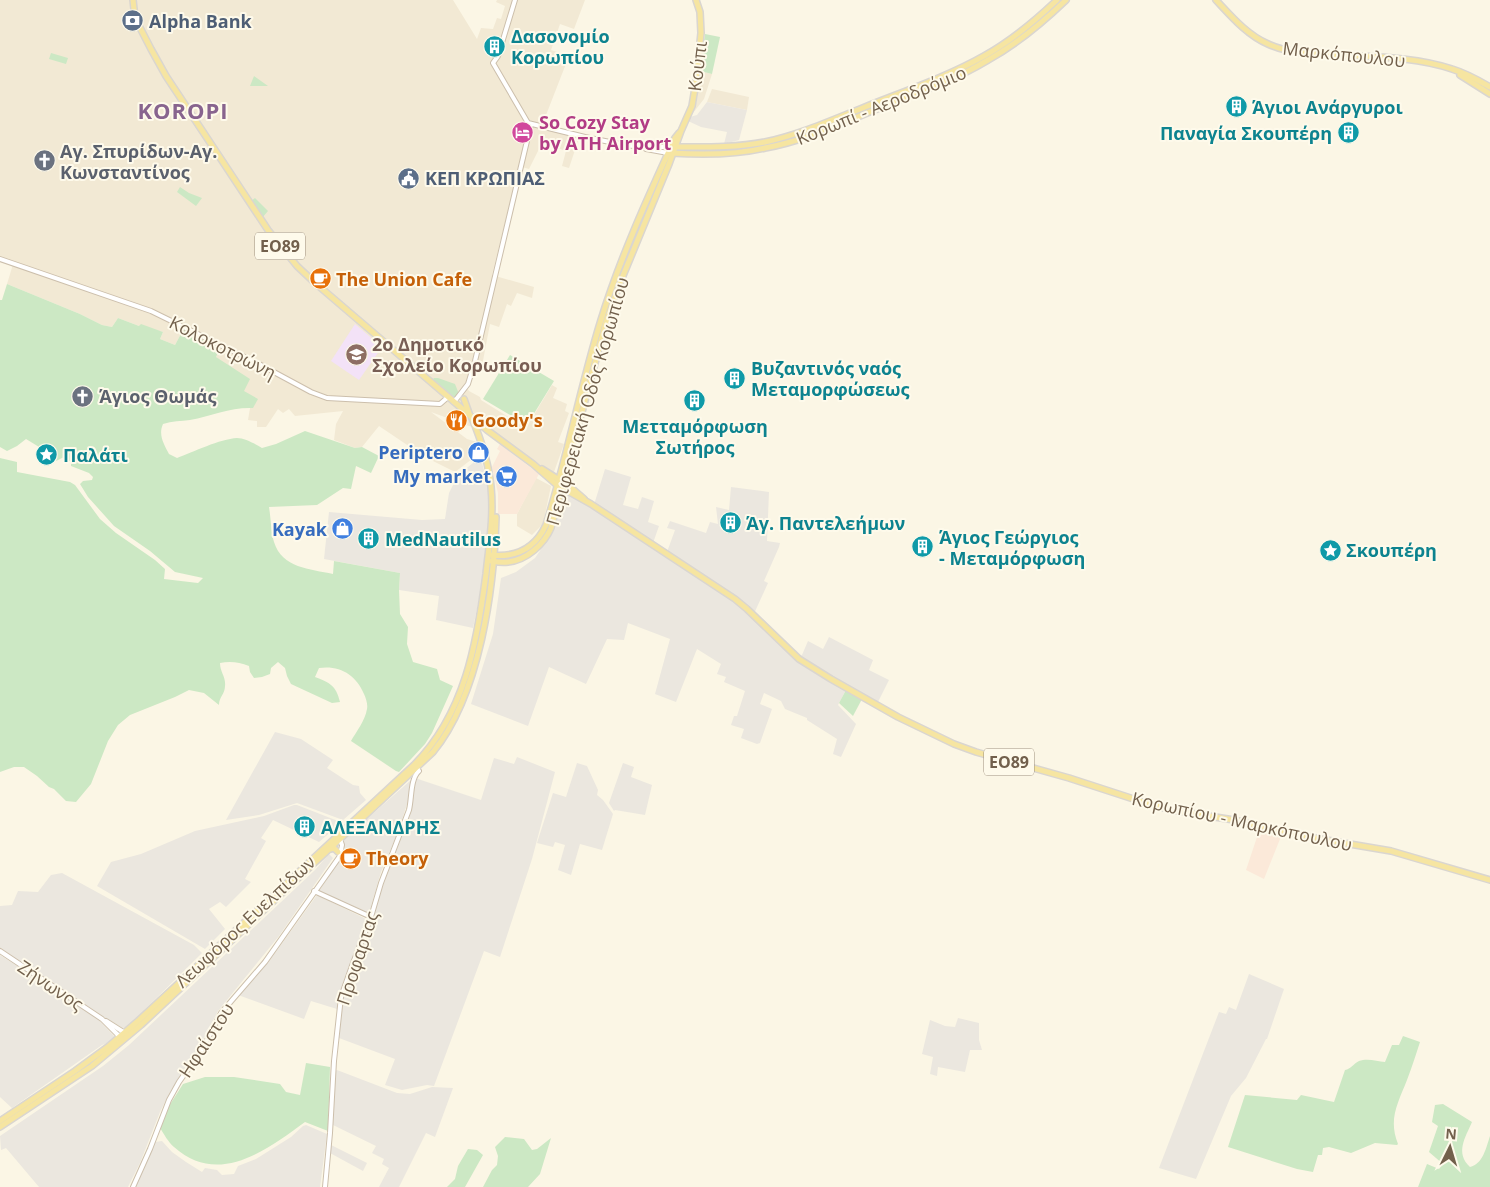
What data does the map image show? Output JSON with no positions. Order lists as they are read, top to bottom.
{
  "streets": {
    "main road": [
      "Μαρκόπουλου",
      "Κούπι",
      "Κορωπί - Αεροδρόμιο",
      "ΕΟ89",
      "Περιφερειακή Οδός Κορωπίου",
      "Κορωπίου - Μαρκόπουλου",
      "Λεωφόρος Ευελπίδων"
    ],
    "street": [
      "Κολοκοτρώνη",
      "Προφαρτας",
      "Ζήνωνος",
      "Ηφαίστου"
    ]
  },
  "crossings": [
    ["Κούπι", "Κορωπί - Αεροδρόμιο"],
    ["Κούπι", "Περιφερειακή Οδός Κορωπίου"],
    ["Κορωπί - Αεροδρόμιο", "Περιφερειακή Οδός Κορωπίου"],
    ["ΕΟ89", "Κολοκοτρώνη"],
    ["ΕΟ89", "Κορωπίου - Μαρκόπουλου"],
    ["ΕΟ89", "Λεωφόρος Ευελπίδων"],
    ["Περιφερειακή Οδός Κορωπίου", "Κορωπίου - Μαρκόπουλου"],
    ["Περιφερειακή Οδός Κορωπίου", "Λεωφόρος Ευελπίδων"],
    ["Κορωπίου - Μαρκόπουλου", "Λεωφόρος Ευελπίδων"],
    ["Λεωφόρος Ευελπίδων", "Προφαρτας"],
    ["Λεωφόρος Ευελπίδων", "Ζήνωνος"]
  ],
  "districts": ["KOROPI"],
  "places": {
    "bank": ["Alpha Bank"],
    "building": [
      "Δασονομίο Κορωπίου",
      "Άγιοι Ανάργυροι",
      "Παναγία Σκουπέρη",
      "Βυζαντινός ναός Μεταμορφώσεως",
      "Μετταμόρφωση Σωτήρος",
      "Άγ. Παντελεήμων",
      "MedNautilus",
      "Άγιος Γεώργιος - Μεταμόρφωση",
      "ΑΛΕΞΑΝΔΡΗΣ"
    ],
    "hotel": ["So Cozy Stay by ATH Airport"],
    "church": ["Αγ. Σπυρίδων-Αγ. Κωνσταντίνος", "Άγιος Θωμάς"],
    "public building": ["ΚΕΠ ΚΡΩΠΙΑΣ"],
    "cafe": ["The Union Cafe", "Theory"],
    "school or university": ["2ο Δημοτικό Σχολείο Κορωπίου"],
    "restaurant": ["Goody's"],
    "shop": ["Periptero", "Kayak"],
    "place": ["Παλάτι", "Σκουπέρη"],
    "supermarket": ["My market"]
  },
  "north": "top"
}
